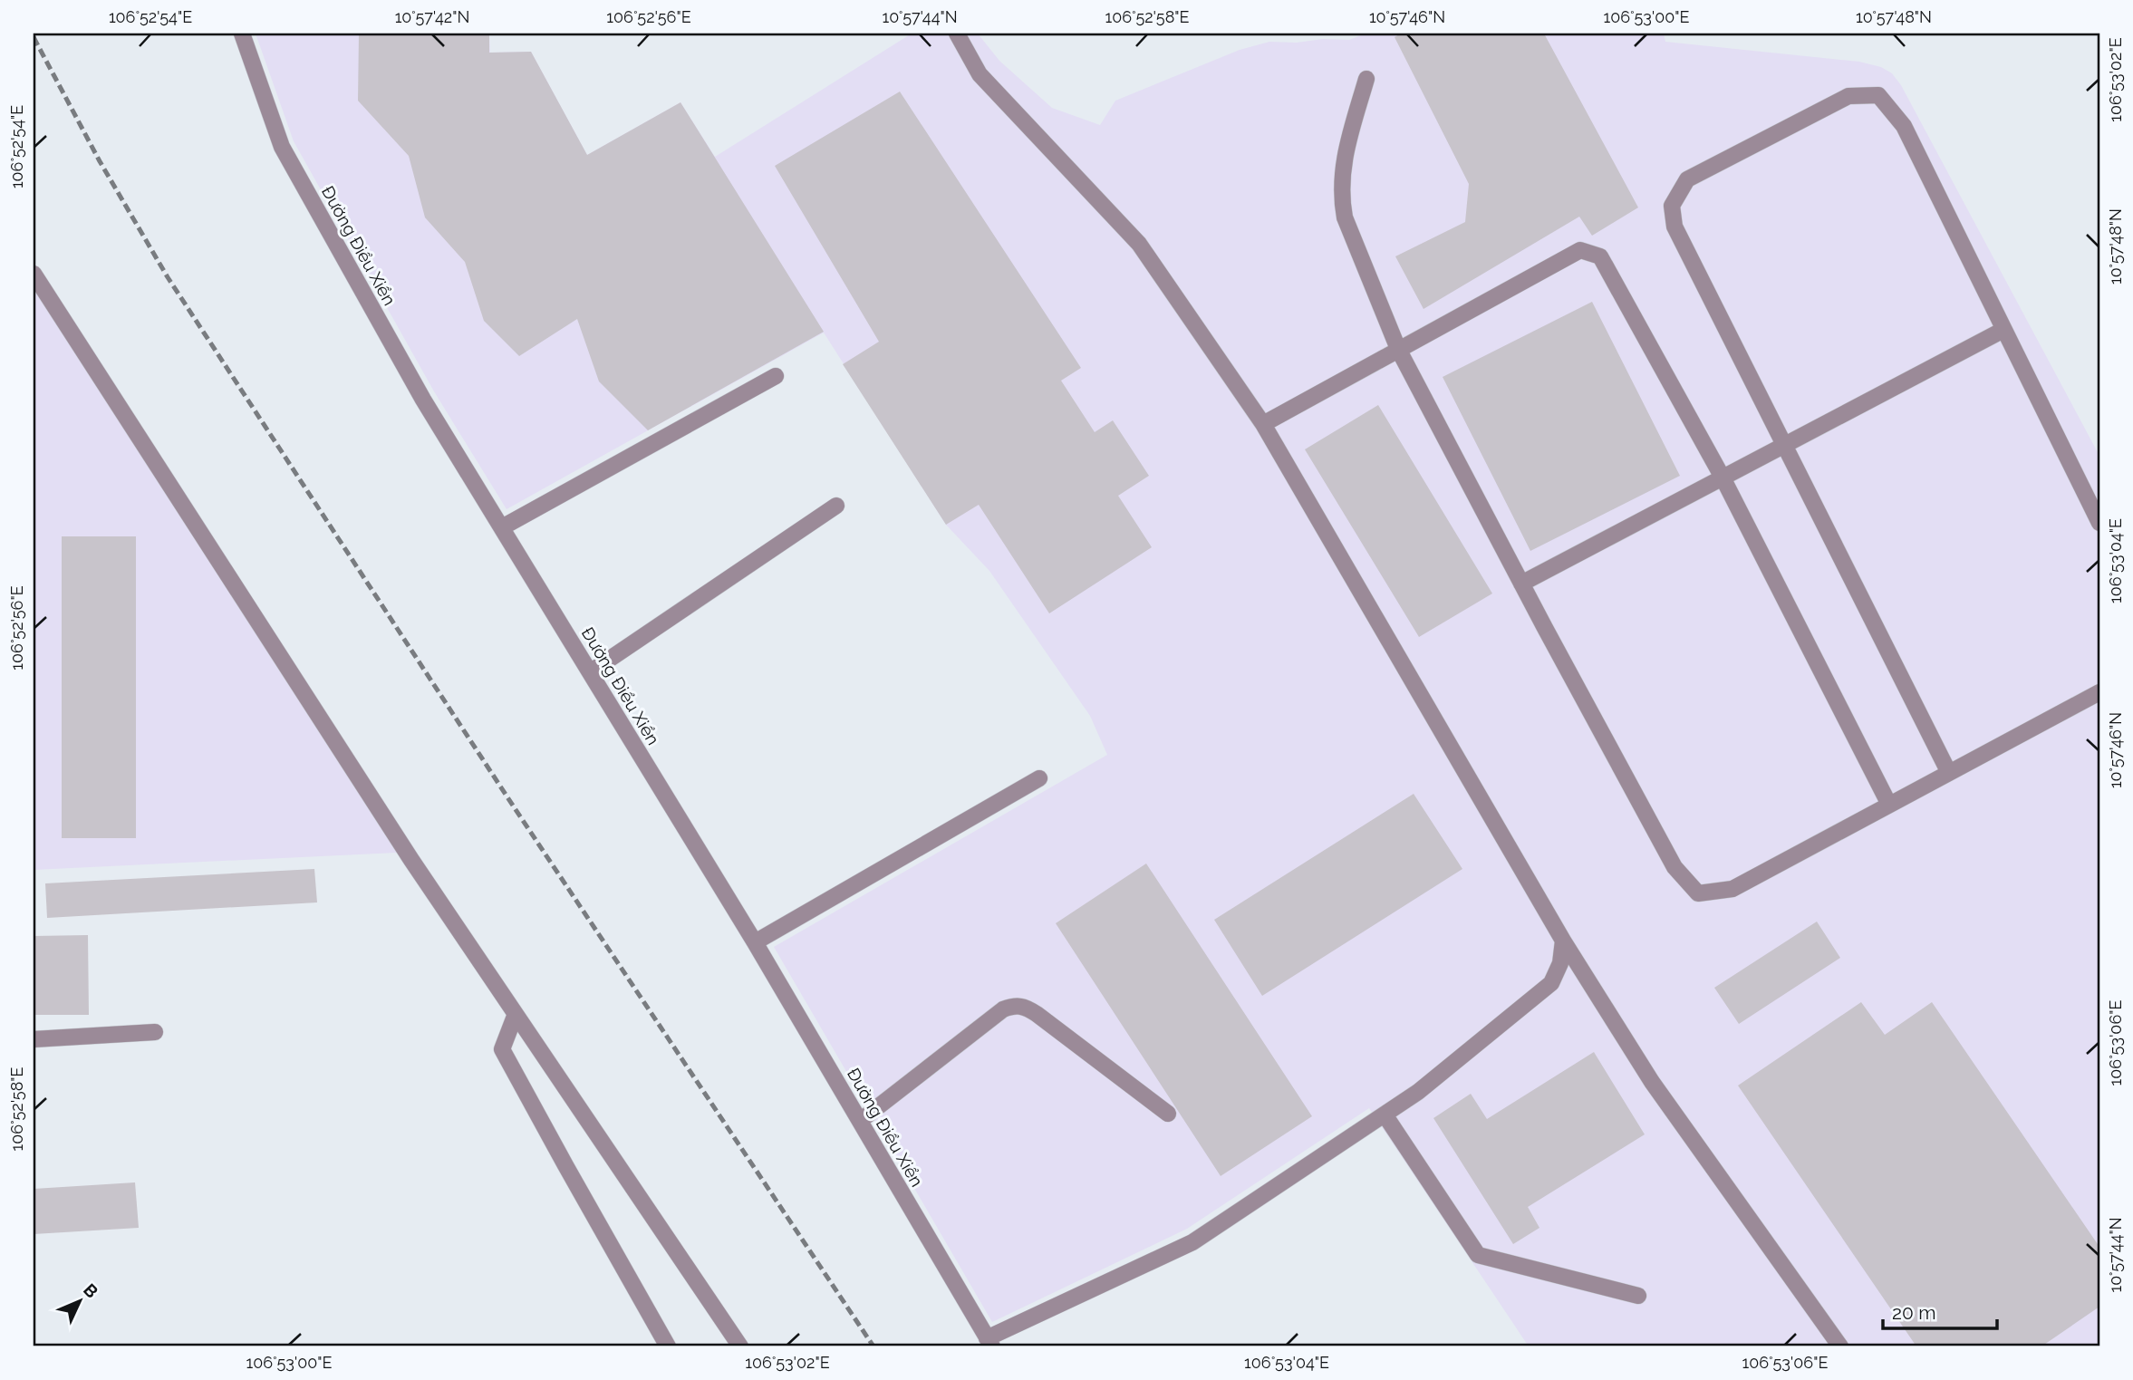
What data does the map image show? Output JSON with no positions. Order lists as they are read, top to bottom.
{
  "streets": {
    "street": ["Đường Điểu Xiển"]
  },
  "scale_bar": "20 m",
  "north": "top right",
  "coordinates": [
    "106°52'54\"E",
    "10°57'42\"N",
    "106°52'56\"E",
    "10°57'44\"N",
    "106°52'58\"E",
    "10°57'46\"N",
    "106°53'00\"E",
    "10°57'48\"N",
    "106°53'02\"E",
    "106°53'04\"E",
    "106°53'06\"E"
  ]
}
